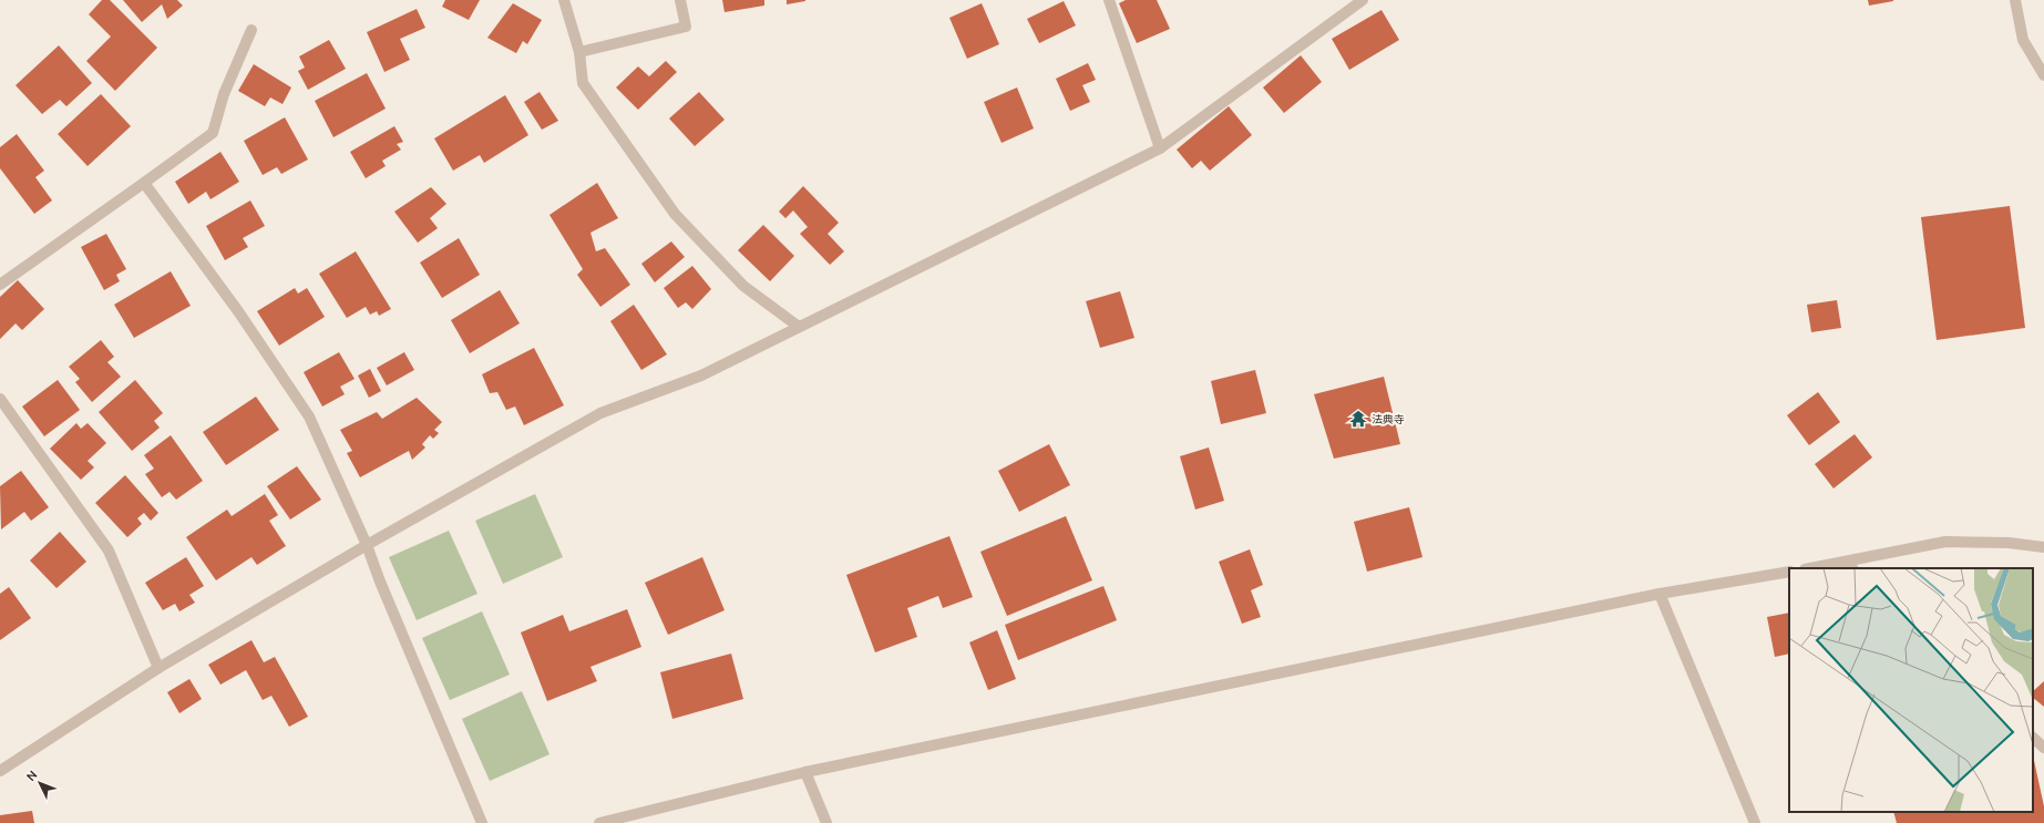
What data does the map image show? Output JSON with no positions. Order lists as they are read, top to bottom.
{
  "places": {
    "temple": ["法典寺"]
  },
  "north": "top left"
}
